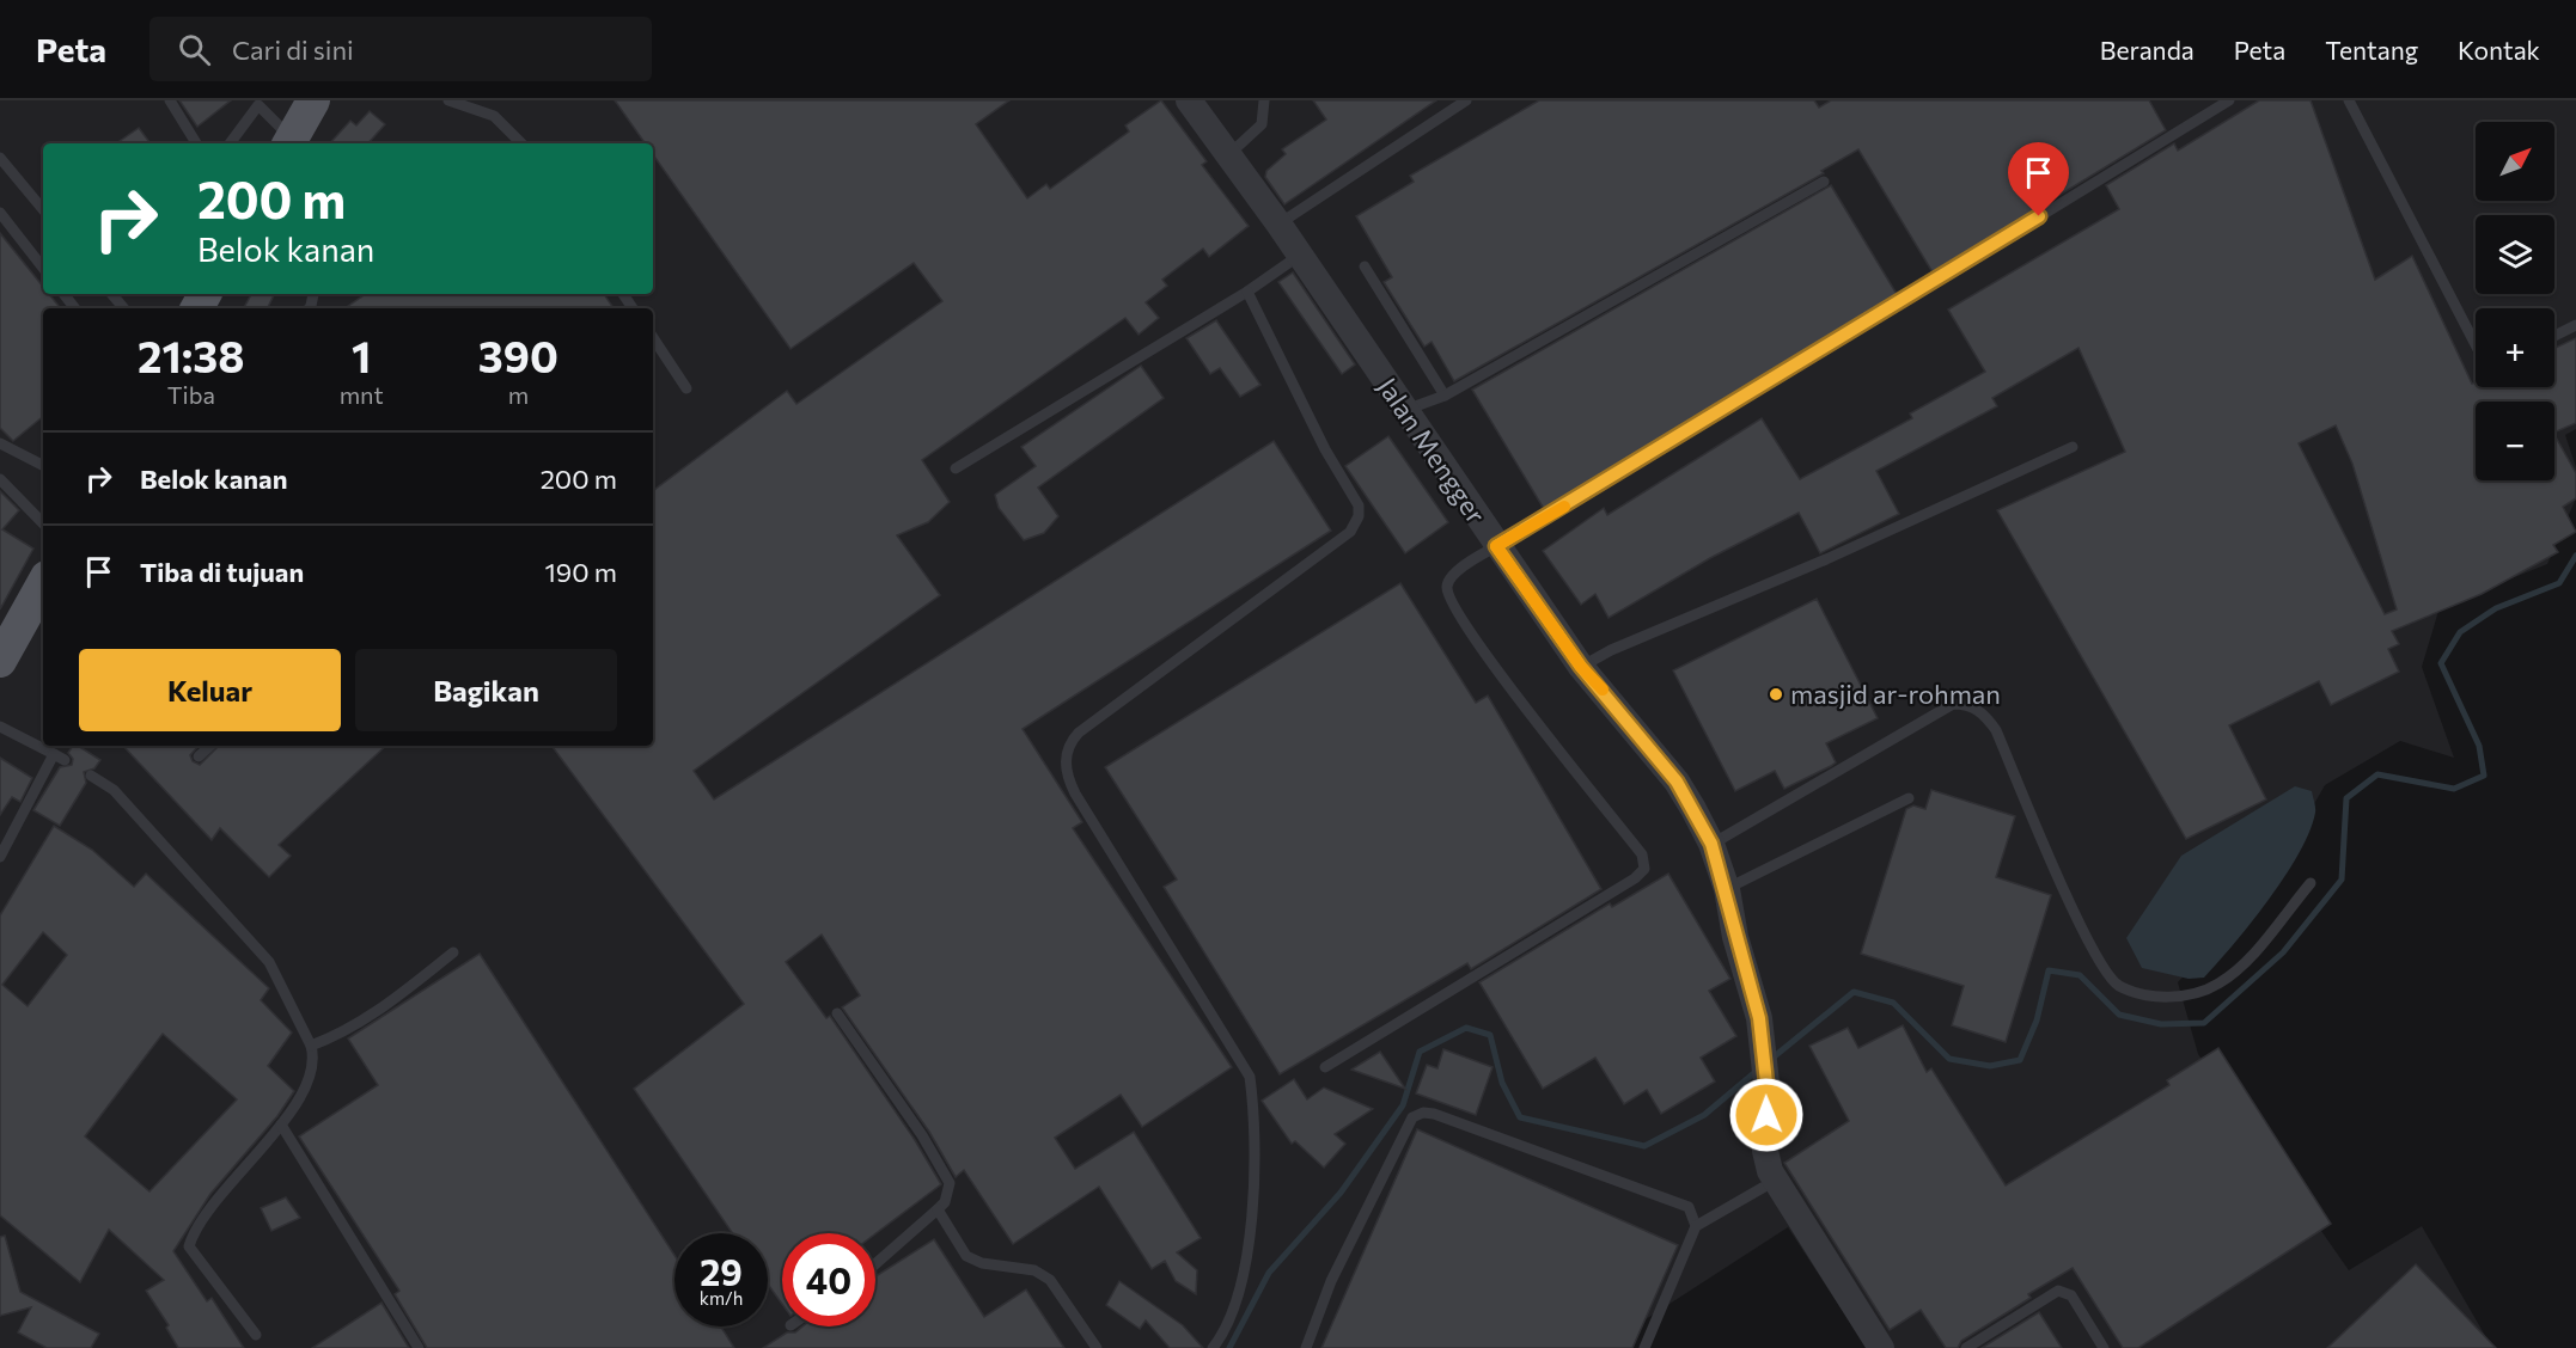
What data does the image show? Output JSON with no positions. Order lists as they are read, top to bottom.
{
  "streets": {
    "street": ["Jalan Mengger"]
  },
  "places": ["masjid ar-rohman"],
  "north": "top right",
  "page": {
    "header": "Peta",
    "search": "Cari di sini",
    "nav": [
      "Beranda",
      "Peta",
      "Tentang",
      "Kontak"
    ],
    "map_buttons": ["+", "−"],
    "turn": ["200 m", "Belok kanan"],
    "eta": [
      "21:38",
      "Tiba",
      "1",
      "mnt",
      "390",
      "m"
    ],
    "list": [
      {
        "name": "Belok kanan",
        "value": "200 m"
      },
      {
        "name": "Tiba di tujuan",
        "value": "190 m"
      }
    ],
    "buttons": ["Keluar", "Bagikan"],
    "speed": "29 km/h",
    "limit": "40"
  }
}
